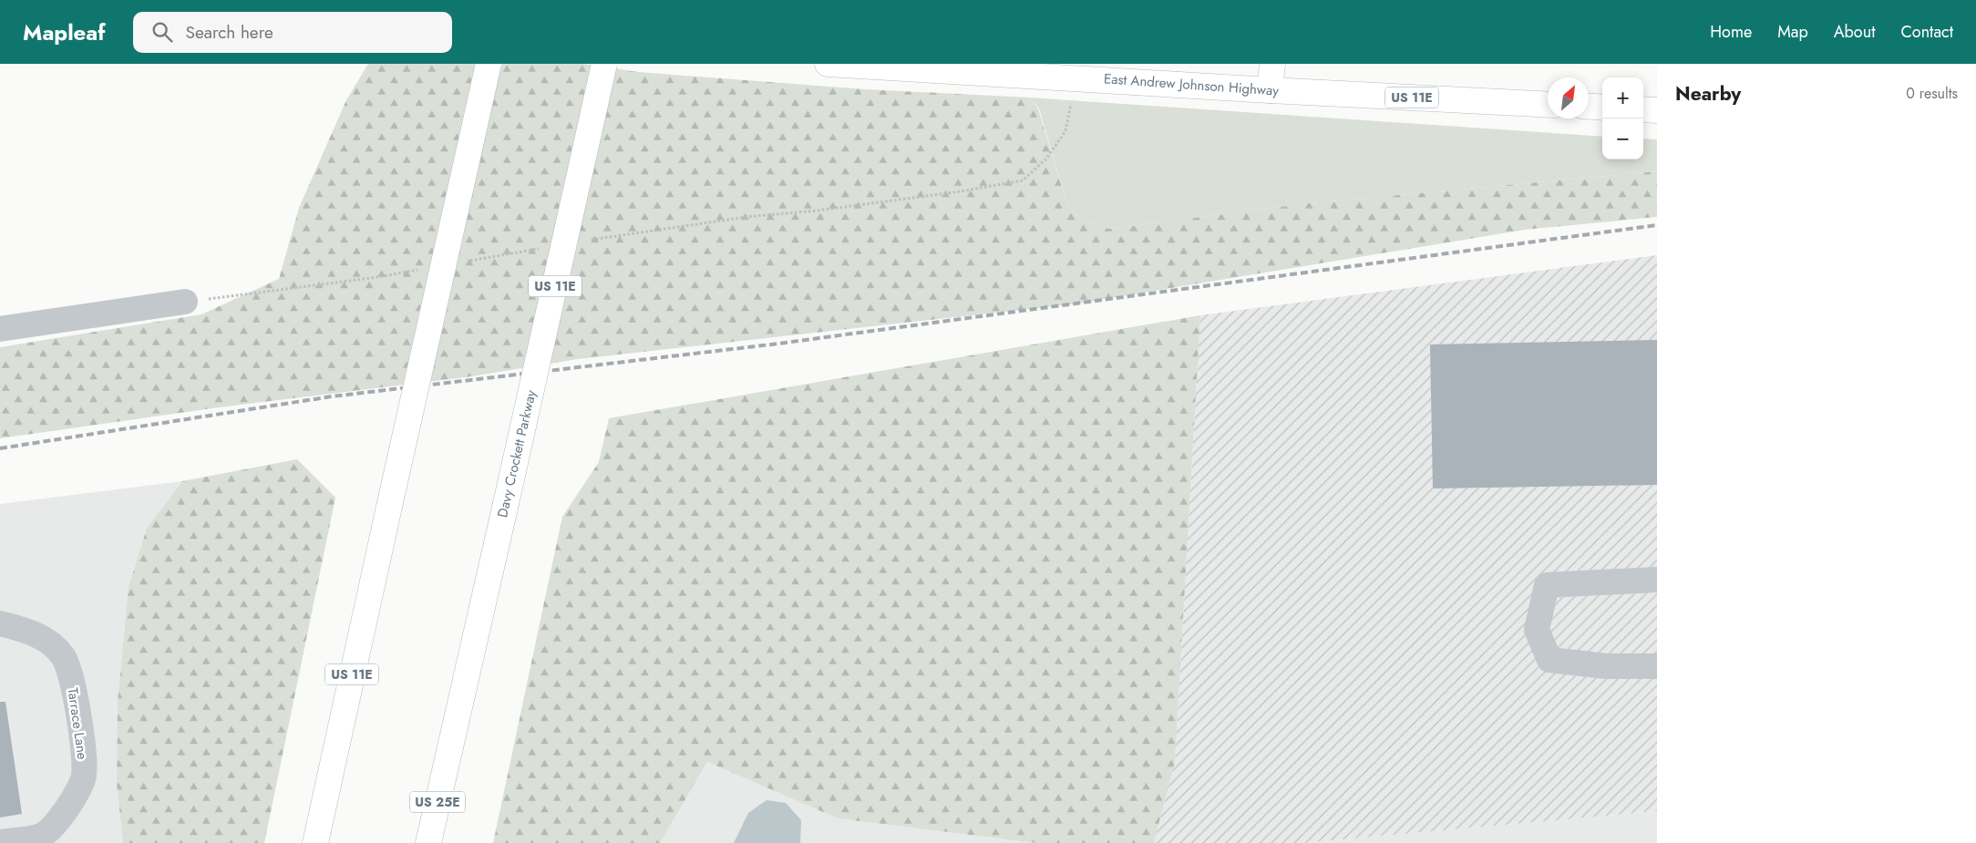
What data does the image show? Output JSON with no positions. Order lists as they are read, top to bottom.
{
  "streets": {
    "main road": [
      "East Andrew Johnson Highway",
      "US 11E",
      "Davy Crockett Parkway",
      "US 25E"
    ],
    "street": ["Tarrace Lane"]
  },
  "north": "top right",
  "page": {
    "header": "Mapleaf",
    "search": "Search here",
    "nav": [
      "Home",
      "Map",
      "About",
      "Contact"
    ],
    "heading": ["Nearby", "0 results"],
    "map_buttons": ["+", "−"]
  }
}
